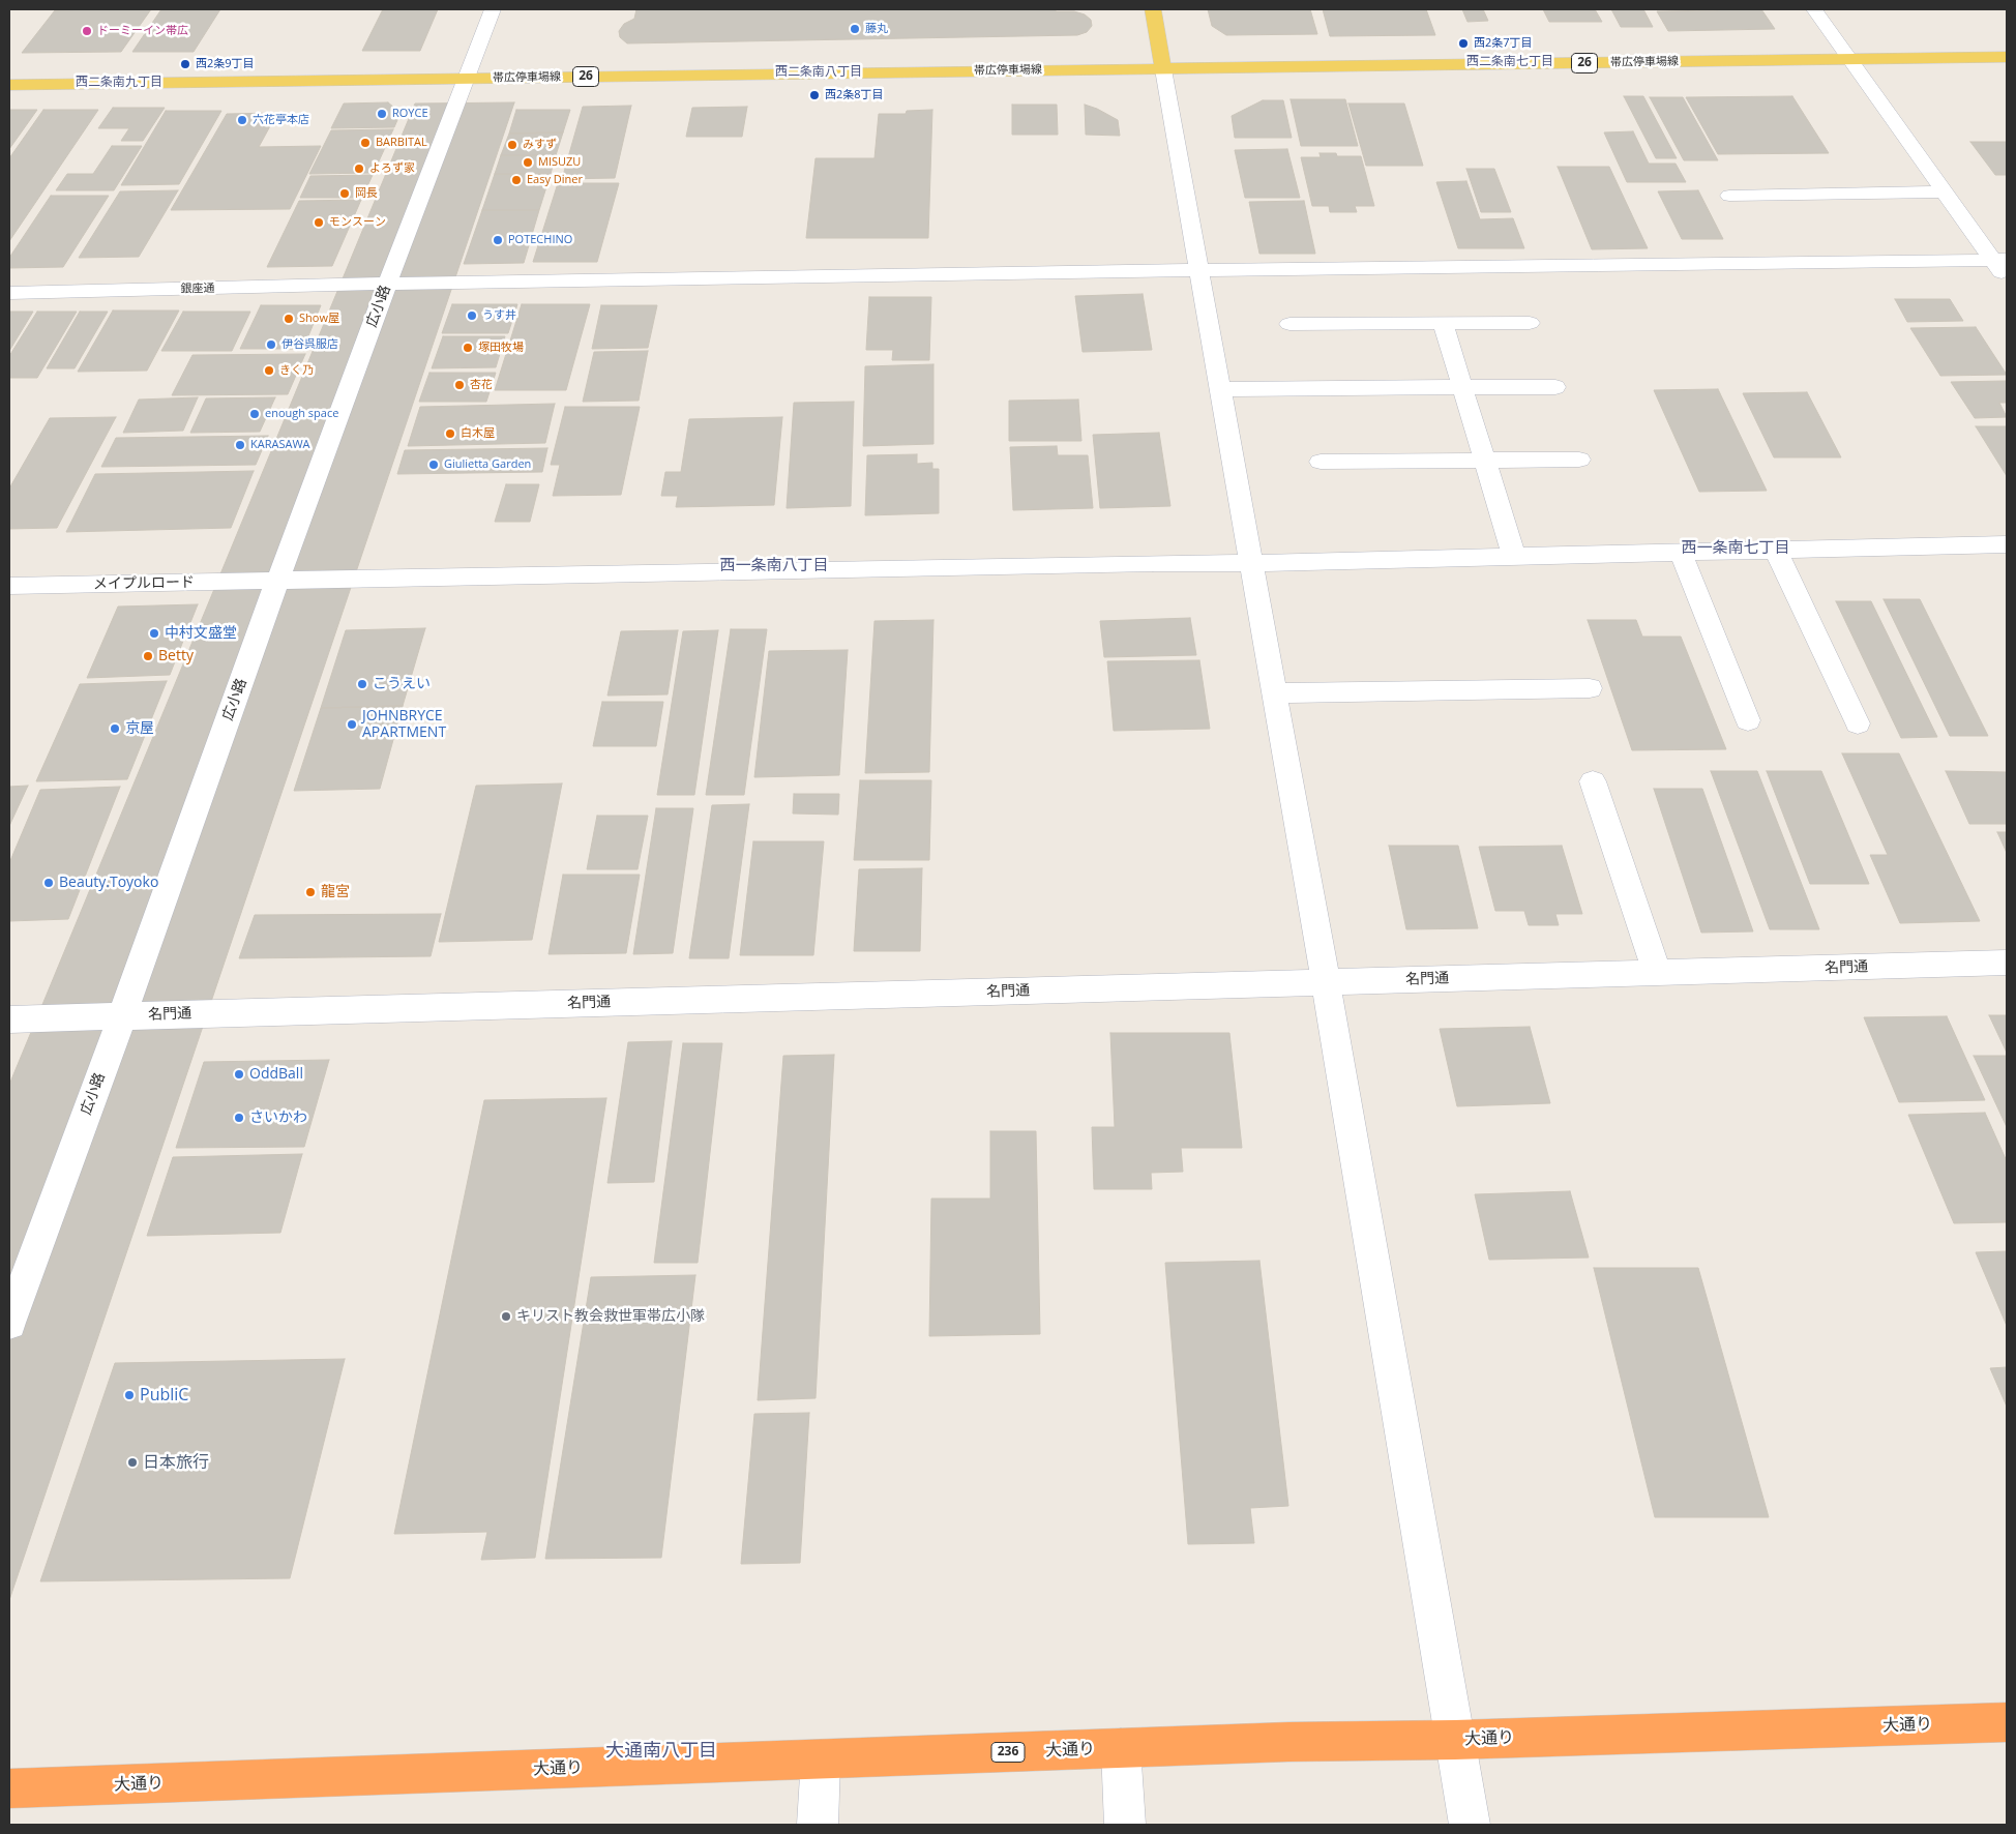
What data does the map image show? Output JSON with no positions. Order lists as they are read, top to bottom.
{
  "streets": {
    "highway": ["大通り", "236"],
    "main road": ["帯広停車場線", "26"],
    "street": [
      "銀座通",
      "広小路",
      "メイプルロード",
      "名門通"
    ]
  },
  "crossings": [
    ["帯広停車場線", "広小路"],
    ["銀座通", "広小路"],
    ["広小路", "メイプルロード"],
    ["広小路", "名門通"]
  ],
  "districts": [
    "西二条南七丁目",
    "西二条南八丁目",
    "西二条南九丁目",
    "西一条南七丁目",
    "西一条南八丁目",
    "大通南八丁目"
  ],
  "places": [
    "藤丸",
    "ドーミーイン帯広",
    "西2条7丁目",
    "西2条9丁目",
    "西2条8丁目",
    "ROYCE",
    "六花亭本店",
    "BARBITAL",
    "みすず",
    "MISUZU",
    "よろず家",
    "Easy Diner",
    "岡長",
    "モンスーン",
    "POTECHINO",
    "うす井",
    "Show屋",
    "伊谷呉服店",
    "塚田牧場",
    "きく乃",
    "杏花",
    "enough space",
    "白木屋",
    "KARASAWA",
    "Giulietta Garden",
    "中村文盛堂",
    "Betty",
    "こうえい",
    "JOHNBRYCE APARTMENT",
    "京屋",
    "Beauty.Toyoko",
    "龍宮",
    "OddBall",
    "さいかわ",
    "キリスト教会救世軍帯広小隊",
    "PubliC",
    "日本旅行"
  ]
}
